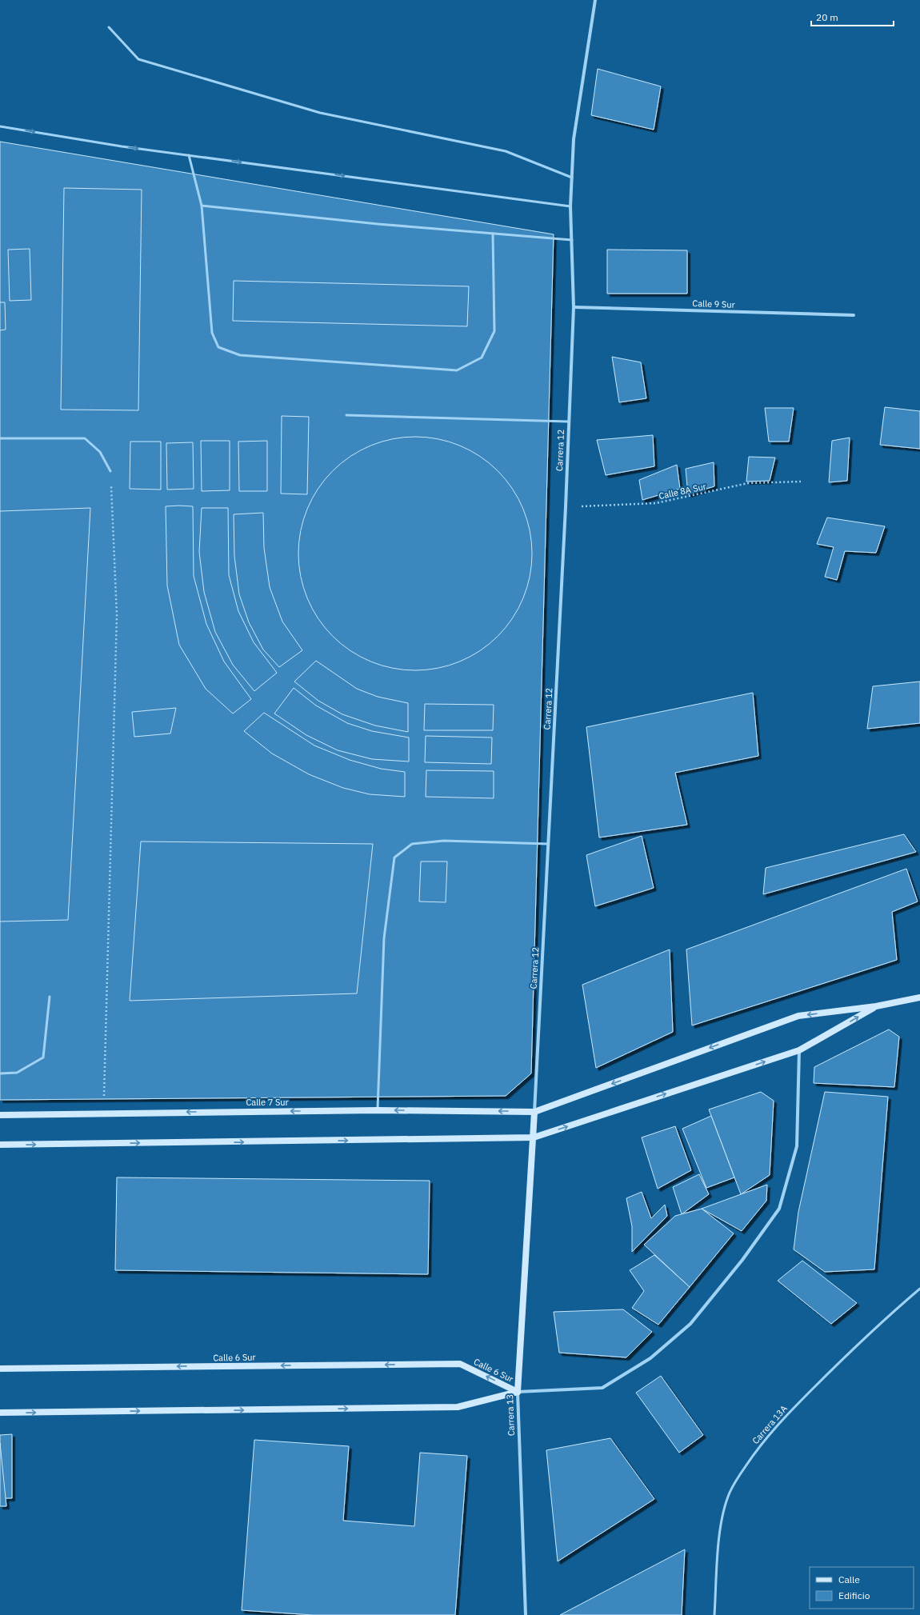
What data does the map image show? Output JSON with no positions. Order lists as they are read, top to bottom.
{
  "streets": {
    "main road": ["Calle 7 Sur", "Calle 6 Sur", "Carrera 13"],
    "street": ["Calle 9 Sur", "Carrera 12"],
    "lane": ["Carrera 13A"],
    "path": ["Calle 8A Sur"]
  },
  "crossings": [
    ["Calle 9 Sur", "Carrera 12"],
    ["Carrera 12", "Calle 8A Sur"],
    ["Carrera 12", "Calle 7 Sur"],
    ["Carrera 12", "Carrera 13"],
    ["Calle 7 Sur", "Carrera 13"],
    ["Calle 6 Sur", "Carrera 13"]
  ],
  "legend": ["Calle", "Edificio"],
  "scale_bar": "20 m"
}
